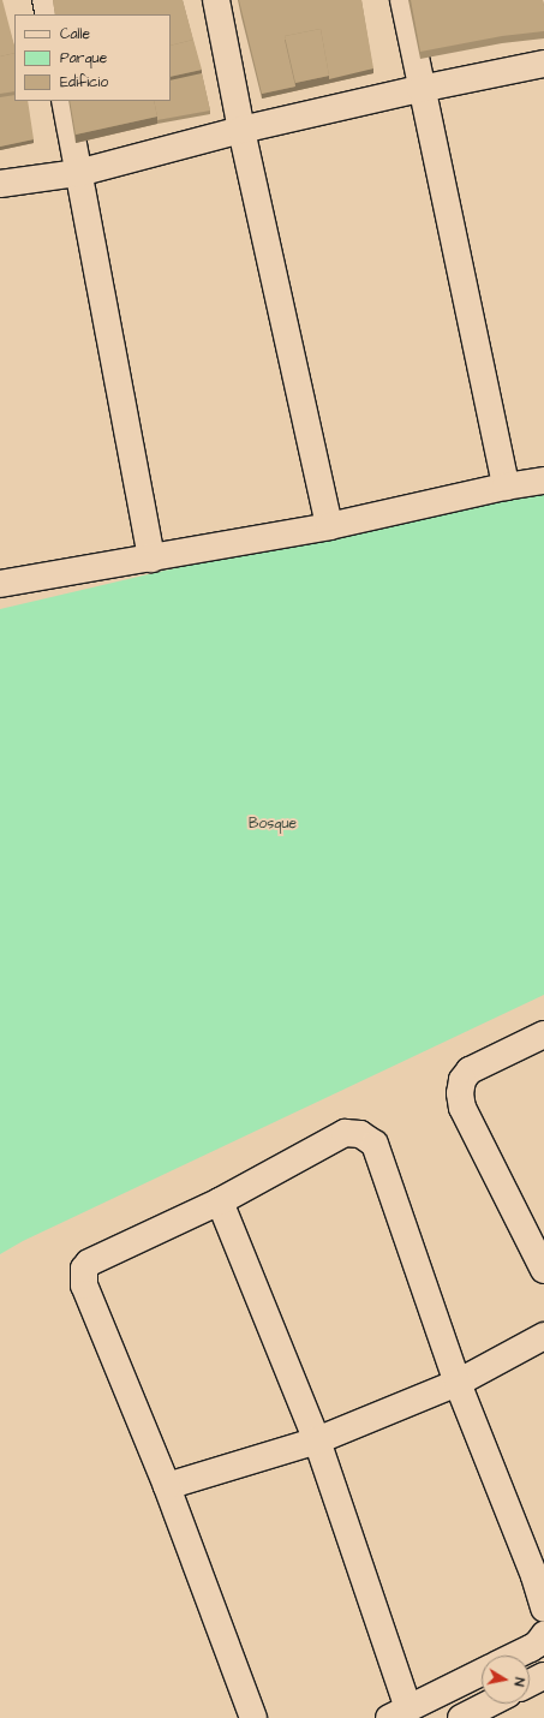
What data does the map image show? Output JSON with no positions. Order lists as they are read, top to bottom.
{
  "parks": ["Bosque"],
  "legend": ["Calle", "Parque", "Edificio"],
  "north": "right"
}
